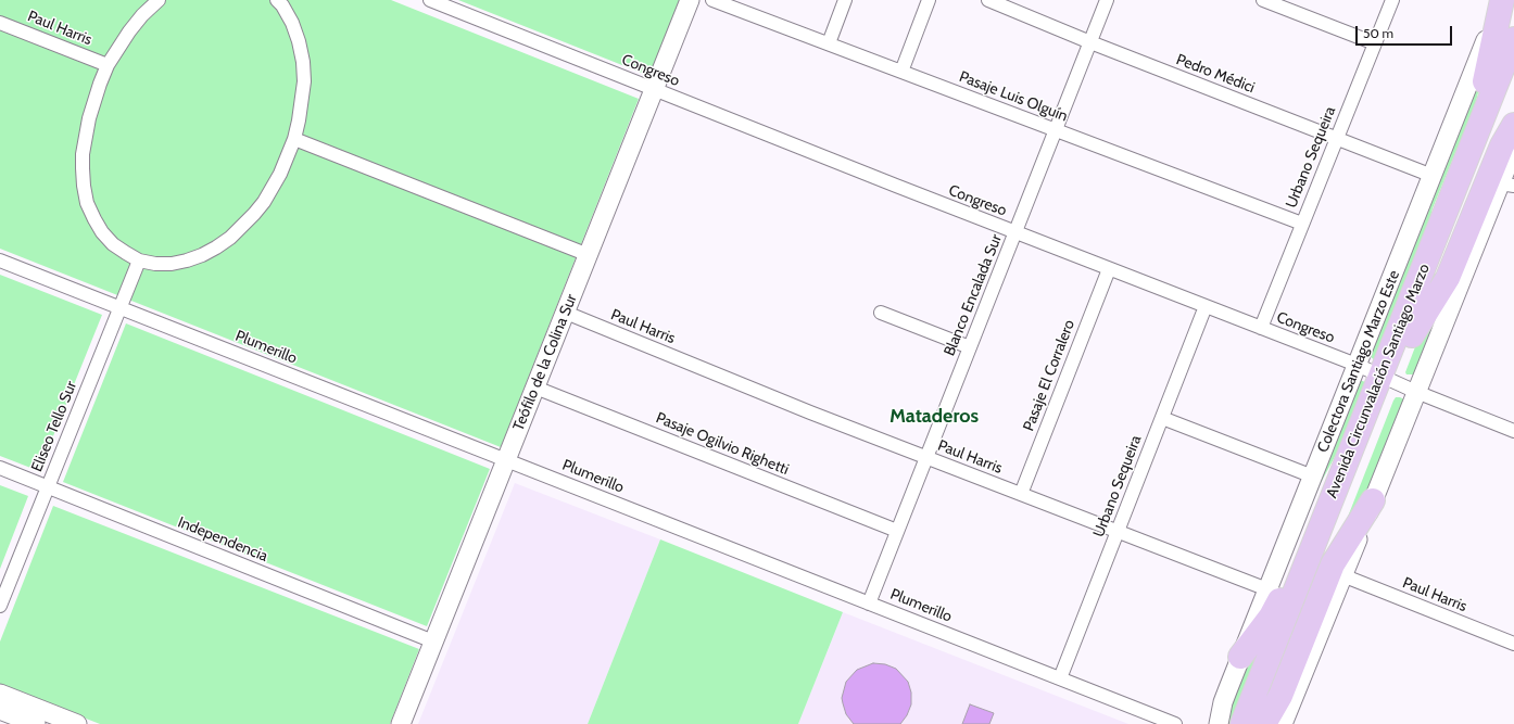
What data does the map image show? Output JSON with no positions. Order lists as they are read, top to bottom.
{
  "streets": {
    "highway": ["Avenida Circunvalación Santiago Marzo"],
    "street": [
      "Paul Harris",
      "Congreso",
      "Pedro Médici",
      "Pasaje Luis Olguín",
      "Urbano Sequeira",
      "Blanco Encalada Sur",
      "Plumerillo",
      "Colectora Santiago Marzo Este",
      "Teófilo de la Colina Sur",
      "Pasaje El Corralero",
      "Eliseo Tello Sur",
      "Pasaje Ogilvio Righetti",
      "Independencia"
    ]
  },
  "crossings": [
    ["Paul Harris", "Urbano Sequeira"],
    ["Paul Harris", "Blanco Encalada Sur"],
    ["Paul Harris", "Colectora Santiago Marzo Este"],
    ["Paul Harris", "Teófilo de la Colina Sur"],
    ["Paul Harris", "Pasaje El Corralero"],
    ["Congreso", "Urbano Sequeira"],
    ["Congreso", "Blanco Encalada Sur"],
    ["Congreso", "Colectora Santiago Marzo Este"],
    ["Congreso", "Teófilo de la Colina Sur"],
    ["Congreso", "Pasaje El Corralero"],
    ["Congreso", "Avenida Circunvalación Santiago Marzo"],
    ["Pedro Médici", "Urbano Sequeira"],
    ["Pedro Médici", "Blanco Encalada Sur"],
    ["Pedro Médici", "Colectora Santiago Marzo Este"],
    ["Pasaje Luis Olguín", "Urbano Sequeira"],
    ["Pasaje Luis Olguín", "Blanco Encalada Sur"],
    ["Urbano Sequeira", "Plumerillo"],
    ["Blanco Encalada Sur", "Plumerillo"],
    ["Blanco Encalada Sur", "Pasaje Ogilvio Righetti"],
    ["Plumerillo", "Teófilo de la Colina Sur"],
    ["Plumerillo", "Eliseo Tello Sur"],
    ["Teófilo de la Colina Sur", "Pasaje Ogilvio Righetti"],
    ["Teófilo de la Colina Sur", "Independencia"],
    ["Eliseo Tello Sur", "Independencia"]
  ],
  "districts": ["Mataderos"],
  "scale_bar": "50 m"
}
